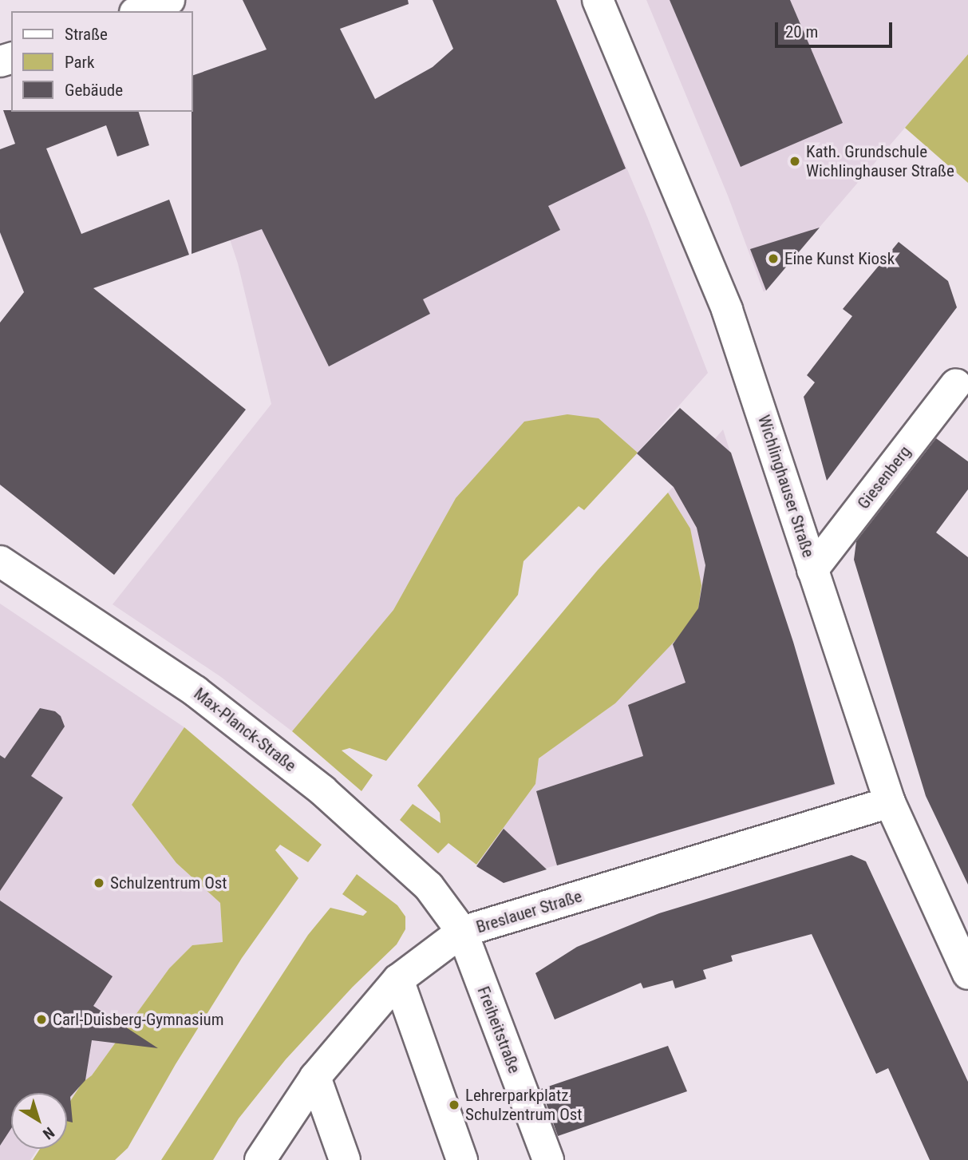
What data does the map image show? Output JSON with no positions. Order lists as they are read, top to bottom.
{
  "streets": {
    "street": [
      "Giesenberg",
      "Wichlinghauser Straße",
      "Max-Planck-Straße",
      "Breslauer Straße",
      "Freiheitstraße"
    ]
  },
  "crossings": [
    ["Giesenberg", "Wichlinghauser Straße"],
    ["Wichlinghauser Straße", "Breslauer Straße"],
    ["Max-Planck-Straße", "Breslauer Straße"],
    ["Max-Planck-Straße", "Freiheitstraße"],
    ["Breslauer Straße", "Freiheitstraße"]
  ],
  "places": [
    "Kath. Grundschule Wichlinghauser Straße",
    "Eine Kunst Kiosk",
    "Schulzentrum Ost",
    "Carl-Duisberg-Gymnasium",
    "Lehrerparkplatz Schulzentrum Ost"
  ],
  "legend": ["Straße", "Park", "Gebäude"],
  "scale_bar": "20 m",
  "north": "bottom right"
}
